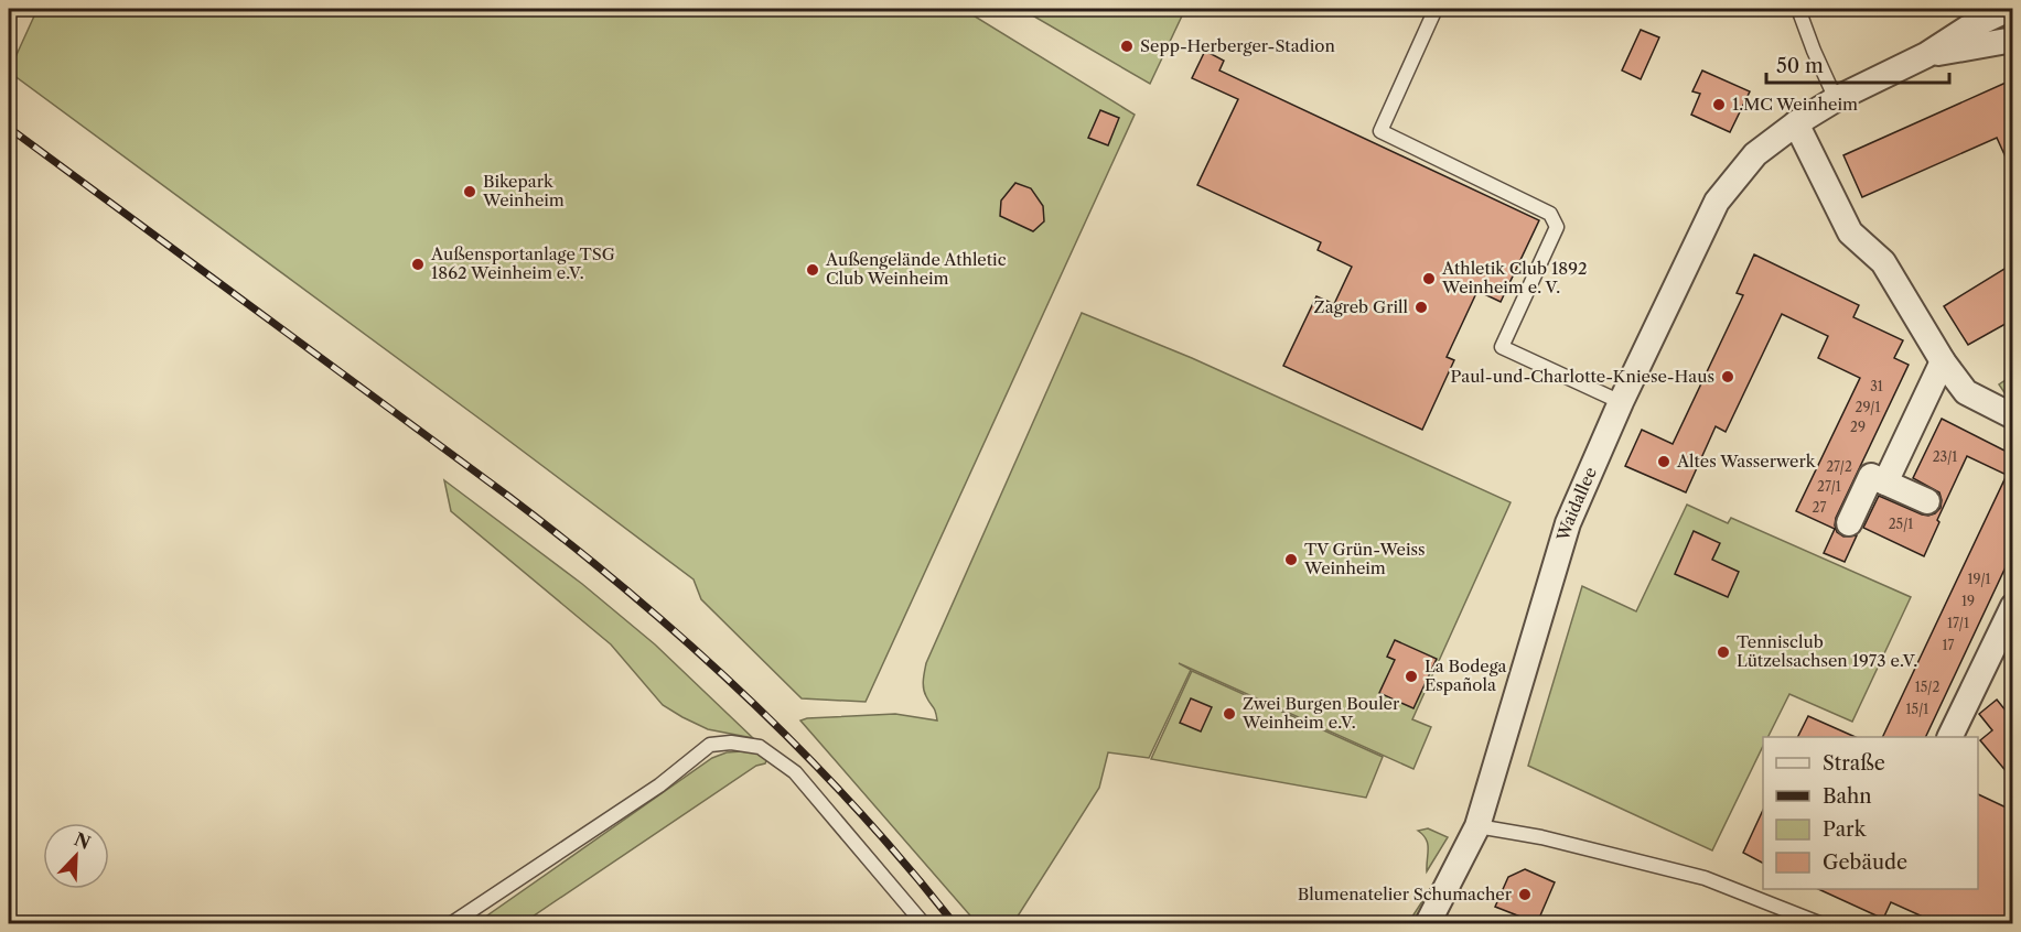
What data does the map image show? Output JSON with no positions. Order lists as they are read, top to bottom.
{
  "streets": {
    "street": ["Waidallee"]
  },
  "places": [
    "Sepp-Herberger-Stadion",
    "1.MC Weinheim",
    "Bikepark Weinheim",
    "Außensportanlage TSG 1862 Weinheim e.V.",
    "Außengelände Athletic Club Weinheim",
    "Athletik Club 1892 Weinheim e. V.",
    "Zagreb Grill",
    "Paul-und-Charlotte-Kniese-Haus",
    "Altes Wasserwerk",
    "TV Grün-Weiss Weinheim",
    "Tennisclub Lützelsachsen 1973 e.V.",
    "La Bodega Española",
    "Zwei Burgen Bouler Weinheim e.V.",
    "Blumenatelier Schumacher"
  ],
  "house_numbers": [
    "31",
    "29/1",
    "29",
    "23/1",
    "27/2",
    "27/1",
    "27",
    "25/1",
    "19/1",
    "19",
    "17/1",
    "17",
    "15/2",
    "15/1"
  ],
  "legend": [
    "Straße",
    "Bahn",
    "Park",
    "Gebäude"
  ],
  "scale_bar": "50 m",
  "north": "top right"
}
